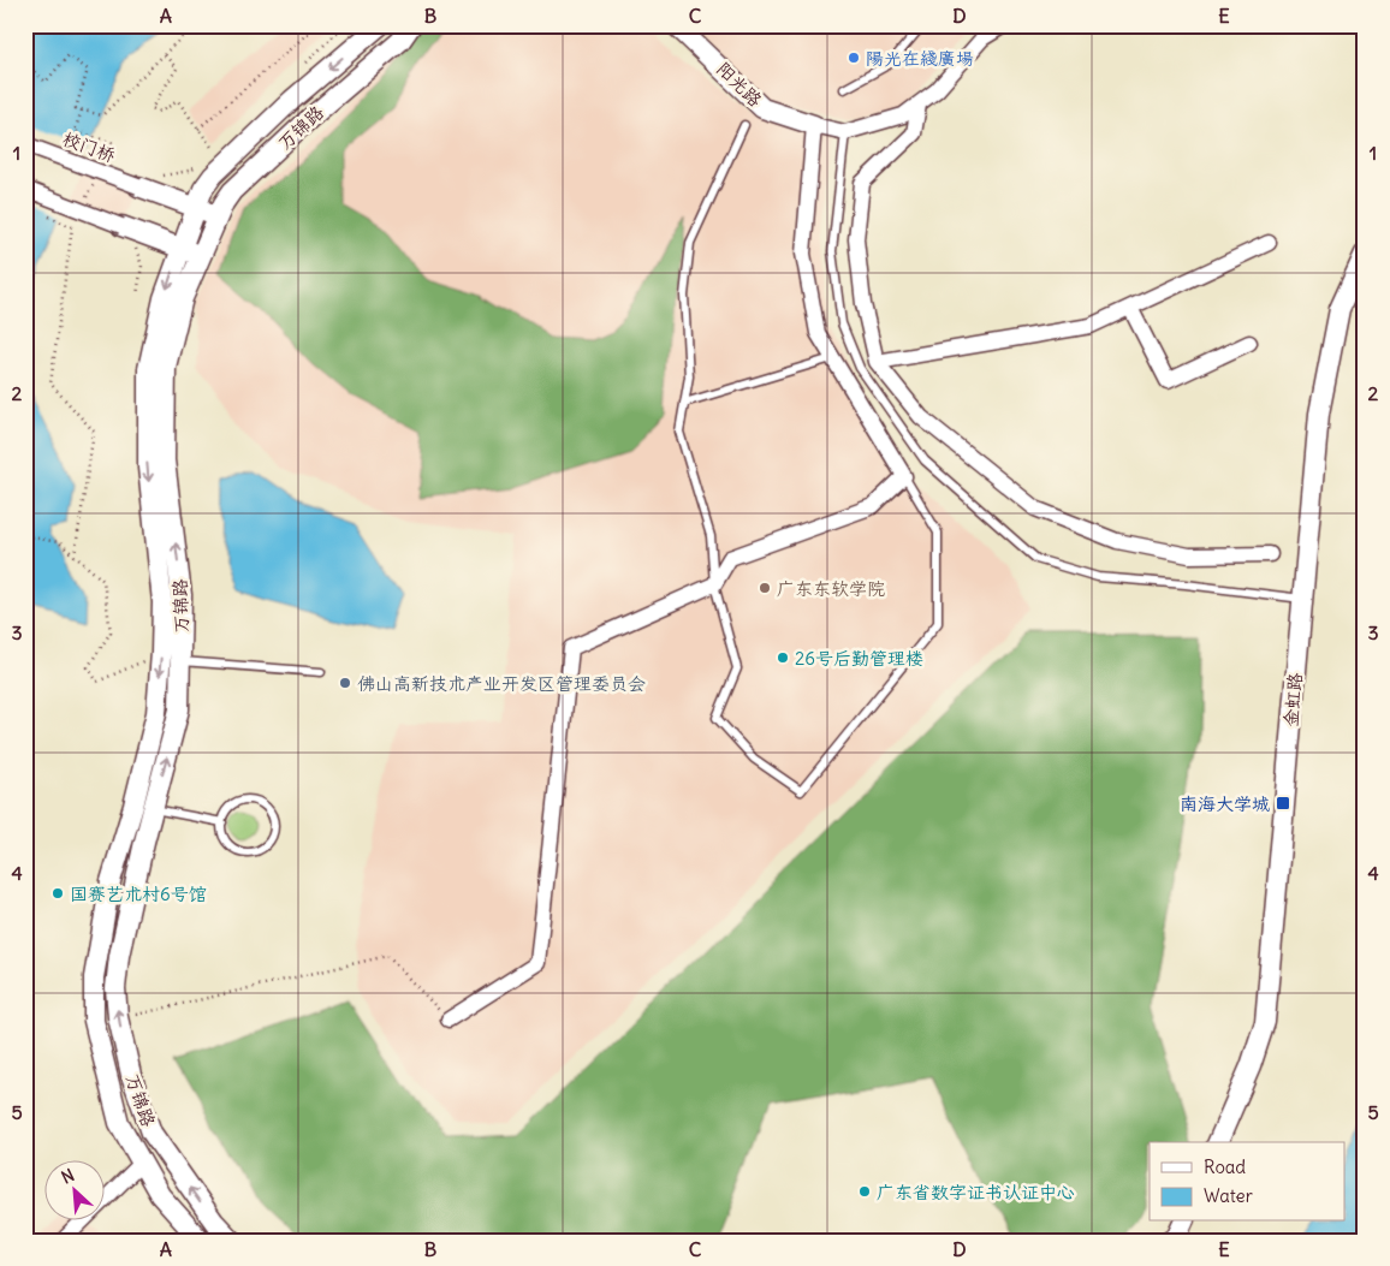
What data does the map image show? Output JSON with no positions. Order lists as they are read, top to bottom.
{
  "streets": {
    "street": [
      "阳光路",
      "万锦路",
      "校门桥",
      "金虹路"
    ]
  },
  "places": {
    "other": [
      "陽光在綫廣場",
      "广东东软学院",
      "26号后勤管理楼",
      "佛山高新技术产业开发区管理委员会",
      "国赛艺术村6号馆",
      "广东省数字证书认证中心"
    ],
    "transit": ["南海大学城"]
  },
  "legend": ["Road", "Water"],
  "north": "top left",
  "grid": {
    "columns": [
      "A",
      "B",
      "C",
      "D",
      "E"
    ],
    "rows": [
      "1",
      "2",
      "3",
      "4",
      "5"
    ]
  }
}
